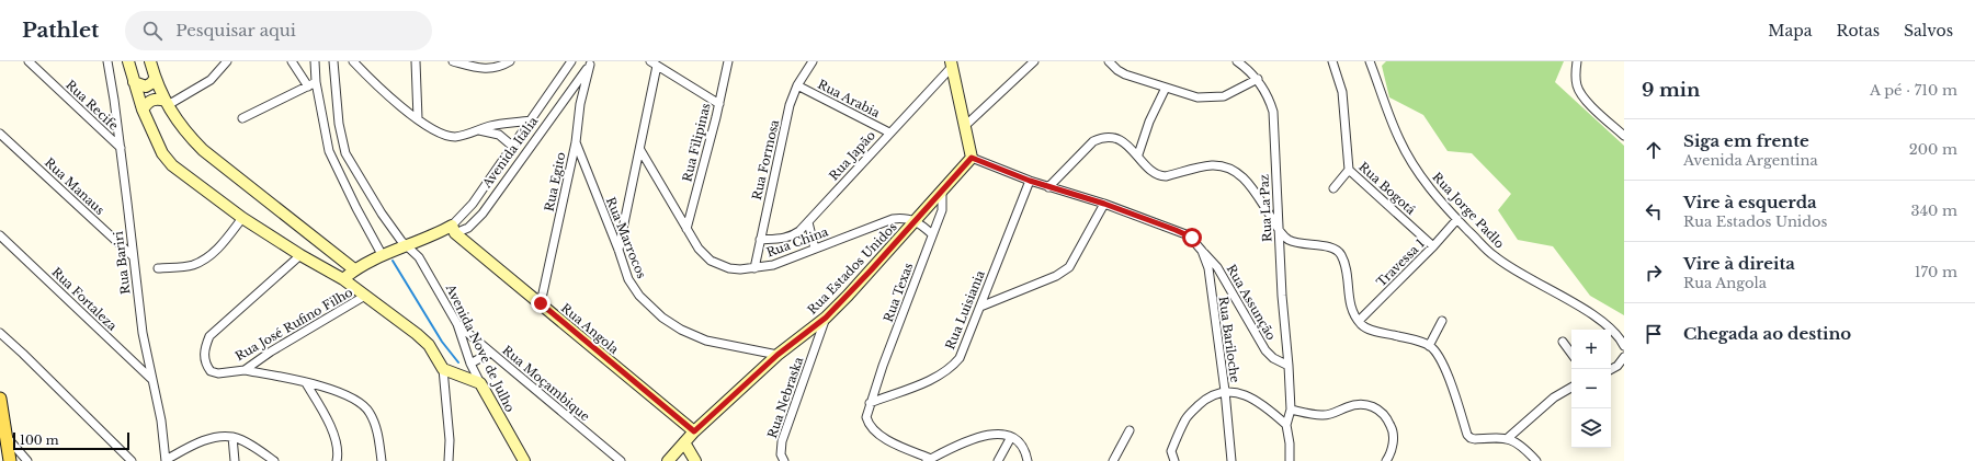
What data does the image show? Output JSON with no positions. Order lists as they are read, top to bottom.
{
  "streets": {
    "main road": [
      "Avenida Itália",
      "Rua Estados Unidos",
      "Rua Angola",
      "Avenida Nove de Julho"
    ],
    "street": [
      "Rua Arabia",
      "Rua Recife",
      "Rua Filipinas",
      "Rua Japão",
      "Rua Formosa",
      "Rua Egito",
      "Rua Manaus",
      "Rua Bogotá",
      "Rua La Paz",
      "Rua Jorge Padlo",
      "Rua Marrocos",
      "Rua China",
      "Rua Bariri",
      "Travessa 1",
      "Rua Texas",
      "Rua Fortaleza",
      "Rua Assunção",
      "Rua Luisiania",
      "Rua José Rufino Filho",
      "Rua Bariloche",
      "Rua Moçambique",
      "Rua Nebraska"
    ]
  },
  "crossings": [
    ["Rua Arabia", "Rua Japão"],
    ["Rua Arabia", "Rua Formosa"],
    ["Rua Recife", "Rua Bariri"],
    ["Rua Filipinas", "Rua China"],
    ["Avenida Itália", "Rua Egito"],
    ["Avenida Itália", "Rua Angola"],
    ["Avenida Itália", "Avenida Nove de Julho"],
    ["Rua Japão", "Rua Formosa"],
    ["Rua Formosa", "Rua China"],
    ["Rua Egito", "Rua Marrocos"],
    ["Rua Egito", "Rua Angola"],
    ["Rua Manaus", "Rua Bariri"],
    ["Rua Bogotá", "Travessa 1"],
    ["Rua La Paz", "Rua Assunção"],
    ["Rua Jorge Padlo", "Travessa 1"],
    ["Rua Marrocos", "Rua Estados Unidos"],
    ["Rua China", "Rua Estados Unidos"],
    ["Rua Bariri", "Rua Fortaleza"],
    ["Rua Estados Unidos", "Rua Texas"],
    ["Rua Estados Unidos", "Rua Angola"],
    ["Rua Estados Unidos", "Rua Nebraska"],
    ["Rua Texas", "Rua Luisiania"],
    ["Rua Assunção", "Rua Bariloche"],
    ["Avenida Nove de Julho", "Rua Moçambique"]
  ],
  "scale_bar": "100 m",
  "page": {
    "header": "Pathlet",
    "search": "Pesquisar aqui",
    "nav": ["Mapa", "Rotas", "Salvos"],
    "heading": ["9 min", "A pé · 710 m"],
    "list": [
      ["Siga em frente", "Avenida Argentina", "200 m"],
      ["Vire à esquerda", "Rua Estados Unidos", "340 m"],
      ["Vire à direita", "Rua Angola", "170 m"],
      "Chegada ao destino"
    ],
    "map_buttons": ["+", "−"],
    "scale": "100 m"
  }
}
